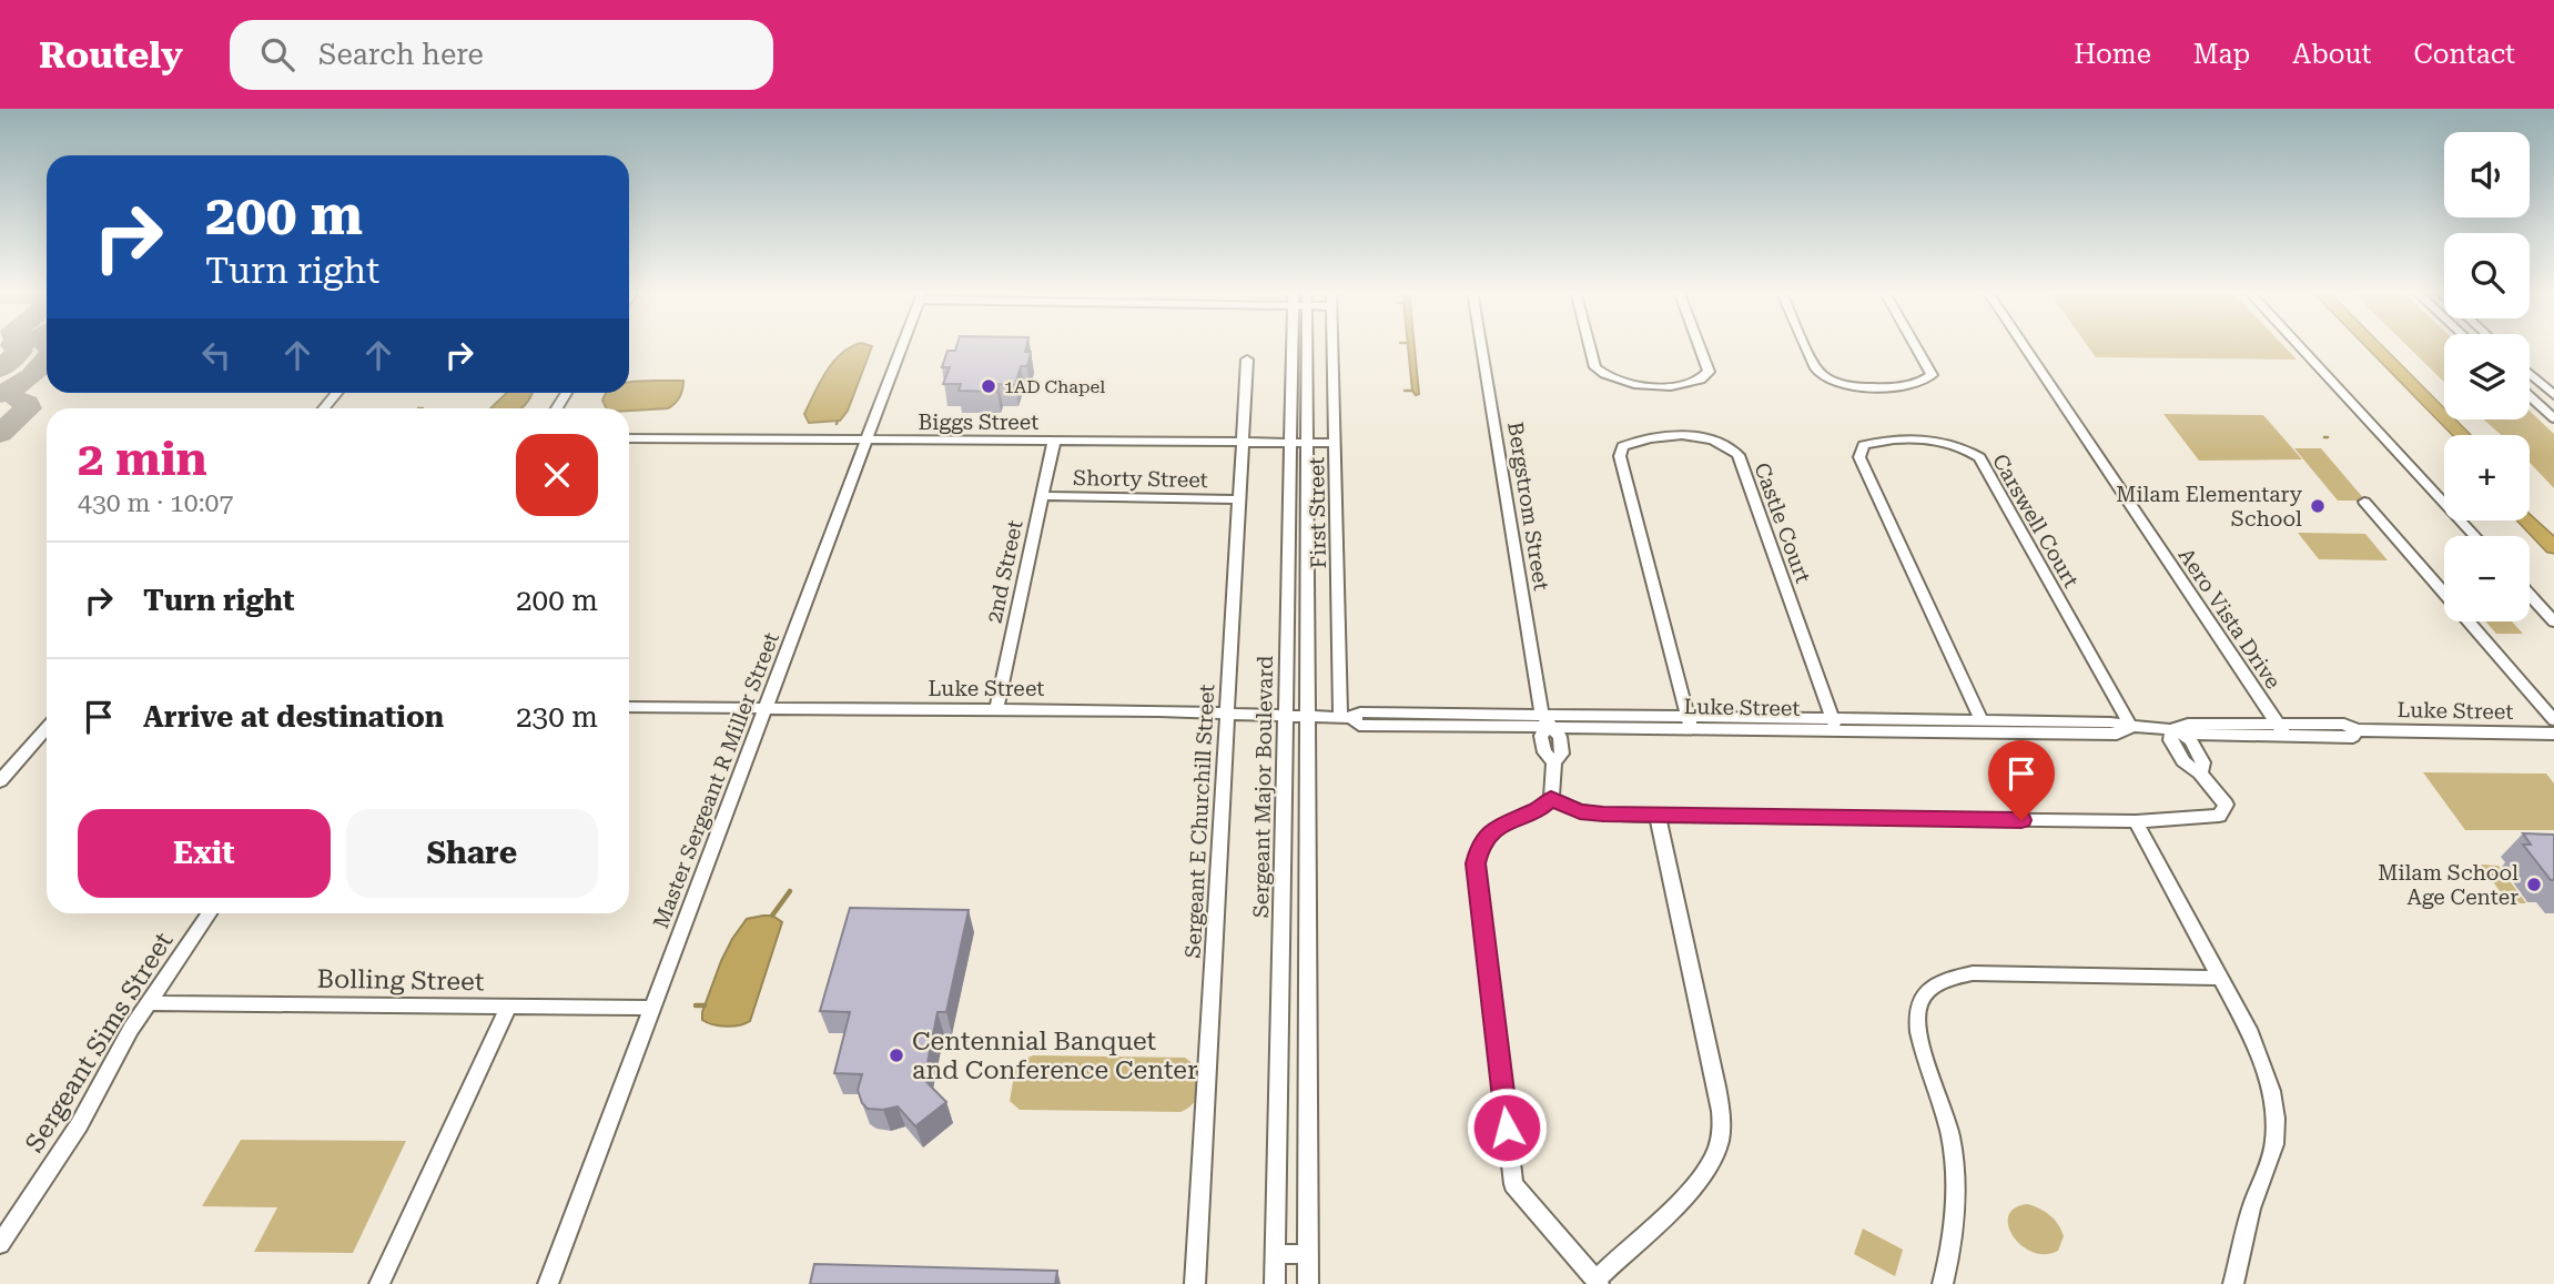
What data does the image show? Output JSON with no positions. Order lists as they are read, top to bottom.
{
  "streets": {
    "street": [
      "Biggs Street",
      "Shorty Street",
      "Bergstrom Street",
      "First Street",
      "Carswell Court",
      "Castle Court",
      "2nd Street",
      "Aero Vista Drive",
      "Luke Street",
      "Master Sergeant R Miller Street",
      "Sergeant Major Boulevard",
      "Sergeant E Churchill Street",
      "Bolling Street",
      "Sergeant Sims Street"
    ]
  },
  "crossings": [
    ["Biggs Street", "First Street"],
    ["Biggs Street", "2nd Street"],
    ["Biggs Street", "Master Sergeant R Miller Street"],
    ["Biggs Street", "Sergeant Major Boulevard"],
    ["Biggs Street", "Sergeant E Churchill Street"],
    ["Shorty Street", "2nd Street"],
    ["Shorty Street", "Sergeant E Churchill Street"],
    ["Bergstrom Street", "Luke Street"],
    ["First Street", "Luke Street"],
    ["Carswell Court", "Luke Street"],
    ["Castle Court", "Luke Street"],
    ["2nd Street", "Luke Street"],
    ["Aero Vista Drive", "Luke Street"],
    ["Luke Street", "Master Sergeant R Miller Street"],
    ["Luke Street", "Sergeant Major Boulevard"],
    ["Luke Street", "Sergeant E Churchill Street"],
    ["Master Sergeant R Miller Street", "Bolling Street"],
    ["Bolling Street", "Sergeant Sims Street"]
  ],
  "places": [
    "1AD Chapel",
    "Milam Elementary School",
    "Milam School Age Center",
    "Centennial Banquet and Conference Center"
  ],
  "page": {
    "header": "Routely",
    "search": "Search here",
    "nav": [
      "Home",
      "Map",
      "About",
      "Contact"
    ],
    "map_buttons": ["+", "−"],
    "turn": ["200 m", "Turn right"],
    "heading": ["2 min", "430 m · 10:07"],
    "list": [
      {
        "name": "Turn right",
        "value": "200 m"
      },
      {
        "name": "Arrive at destination",
        "value": "230 m"
      }
    ],
    "buttons": ["Exit", "Share"]
  }
}
